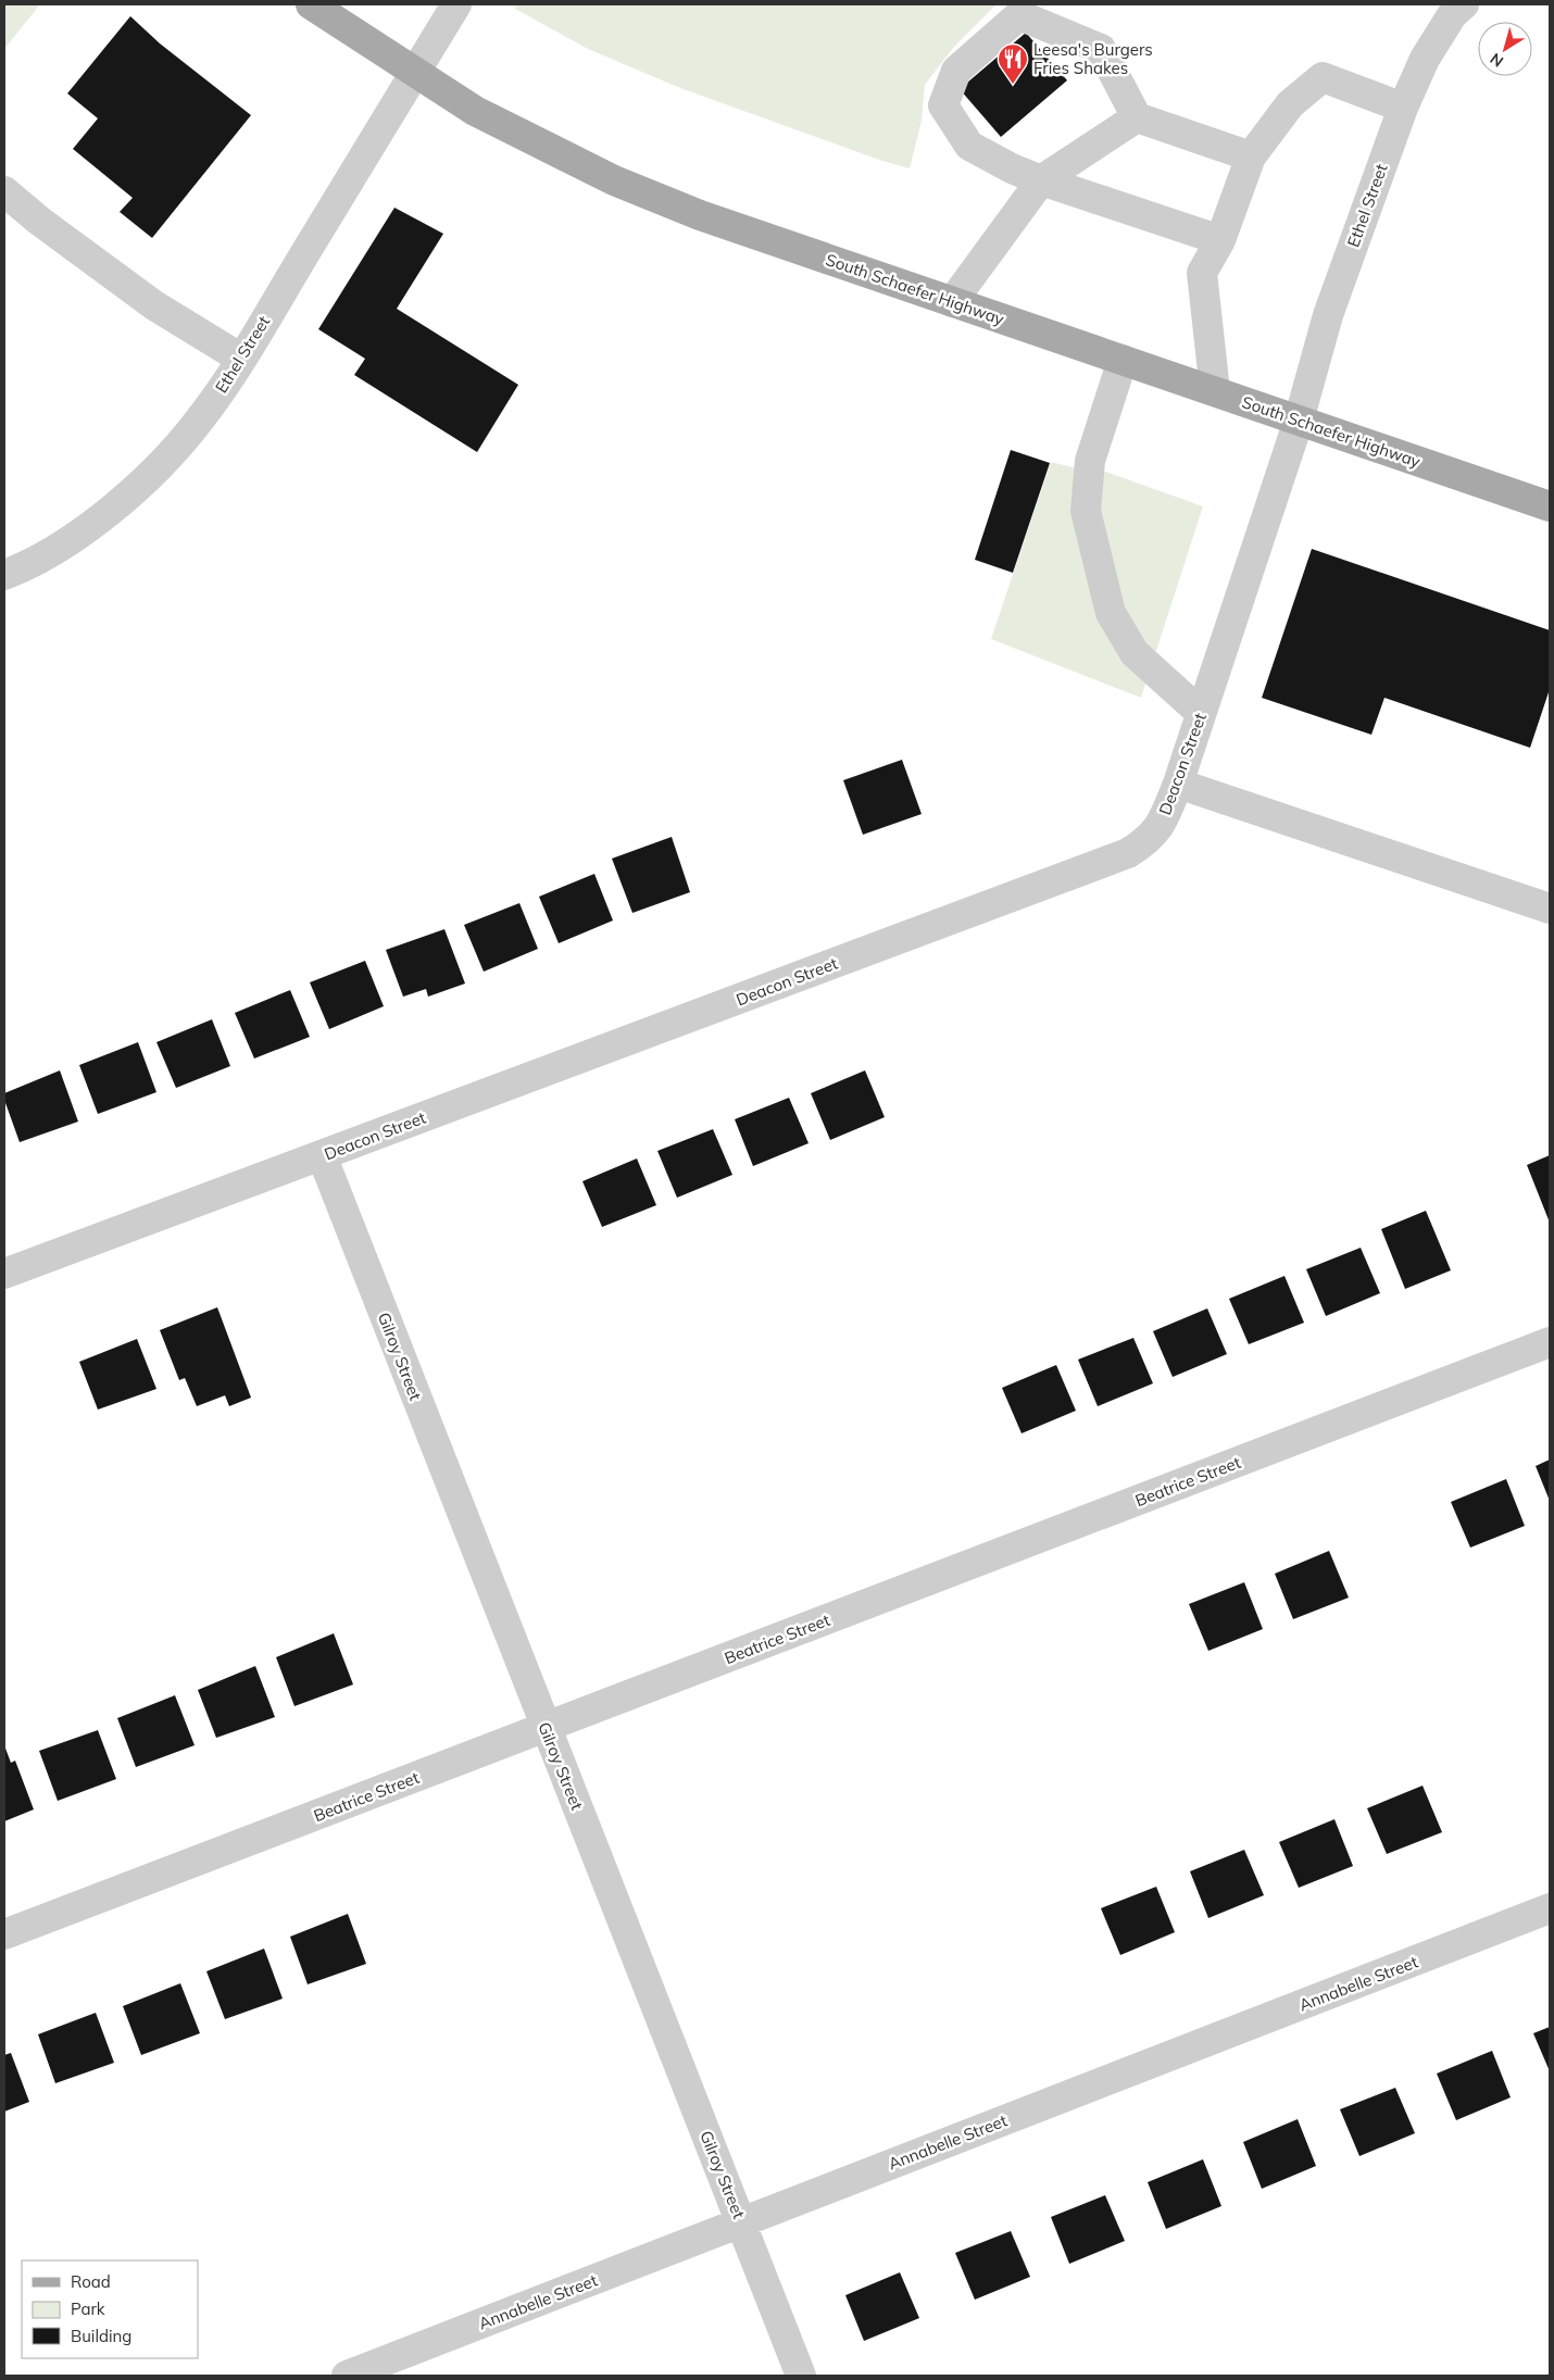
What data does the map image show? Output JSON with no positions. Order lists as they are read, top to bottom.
{
  "streets": {
    "main road": ["South Schaefer Highway"],
    "street": [
      "Ethel Street",
      "Deacon Street",
      "Gilroy Street",
      "Beatrice Street",
      "Annabelle Street"
    ]
  },
  "crossings": [
    ["Ethel Street", "South Schaefer Highway"],
    ["Ethel Street", "Deacon Street"],
    ["South Schaefer Highway", "Deacon Street"],
    ["Deacon Street", "Gilroy Street"],
    ["Gilroy Street", "Beatrice Street"],
    ["Gilroy Street", "Annabelle Street"]
  ],
  "places": {
    "restaurant": ["Leesa's Burgers Fries Shakes"]
  },
  "legend": ["Road", "Park", "Building"],
  "north": "bottom left"
}
